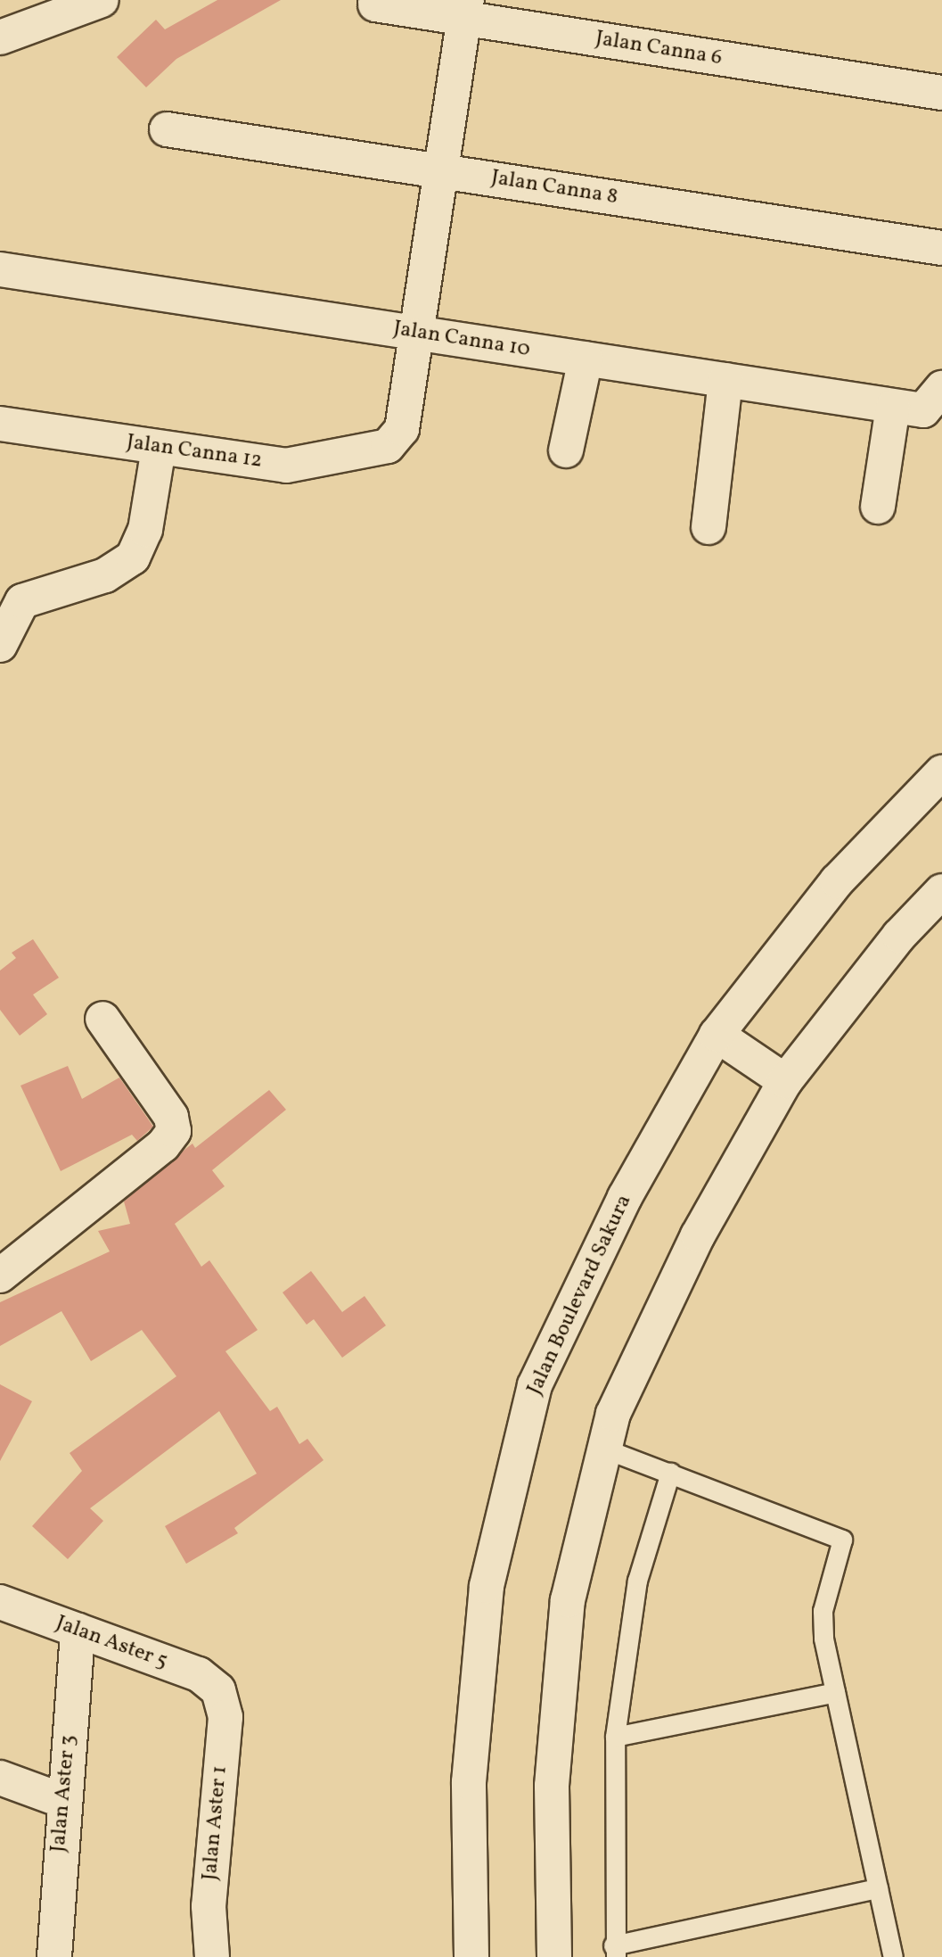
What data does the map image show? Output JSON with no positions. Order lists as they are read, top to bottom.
{
  "streets": {
    "street": [
      "Jalan Canna 6",
      "Jalan Canna 8",
      "Jalan Canna 10",
      "Jalan Canna 12",
      "Jalan Boulevard Sakura",
      "Jalan Aster 5",
      "Jalan Aster 3",
      "Jalan Aster 1"
    ]
  },
  "crossings": [
    ["Jalan Canna 10", "Jalan Canna 12"],
    ["Jalan Aster 5", "Jalan Aster 3"],
    ["Jalan Aster 5", "Jalan Aster 1"]
  ]
}
